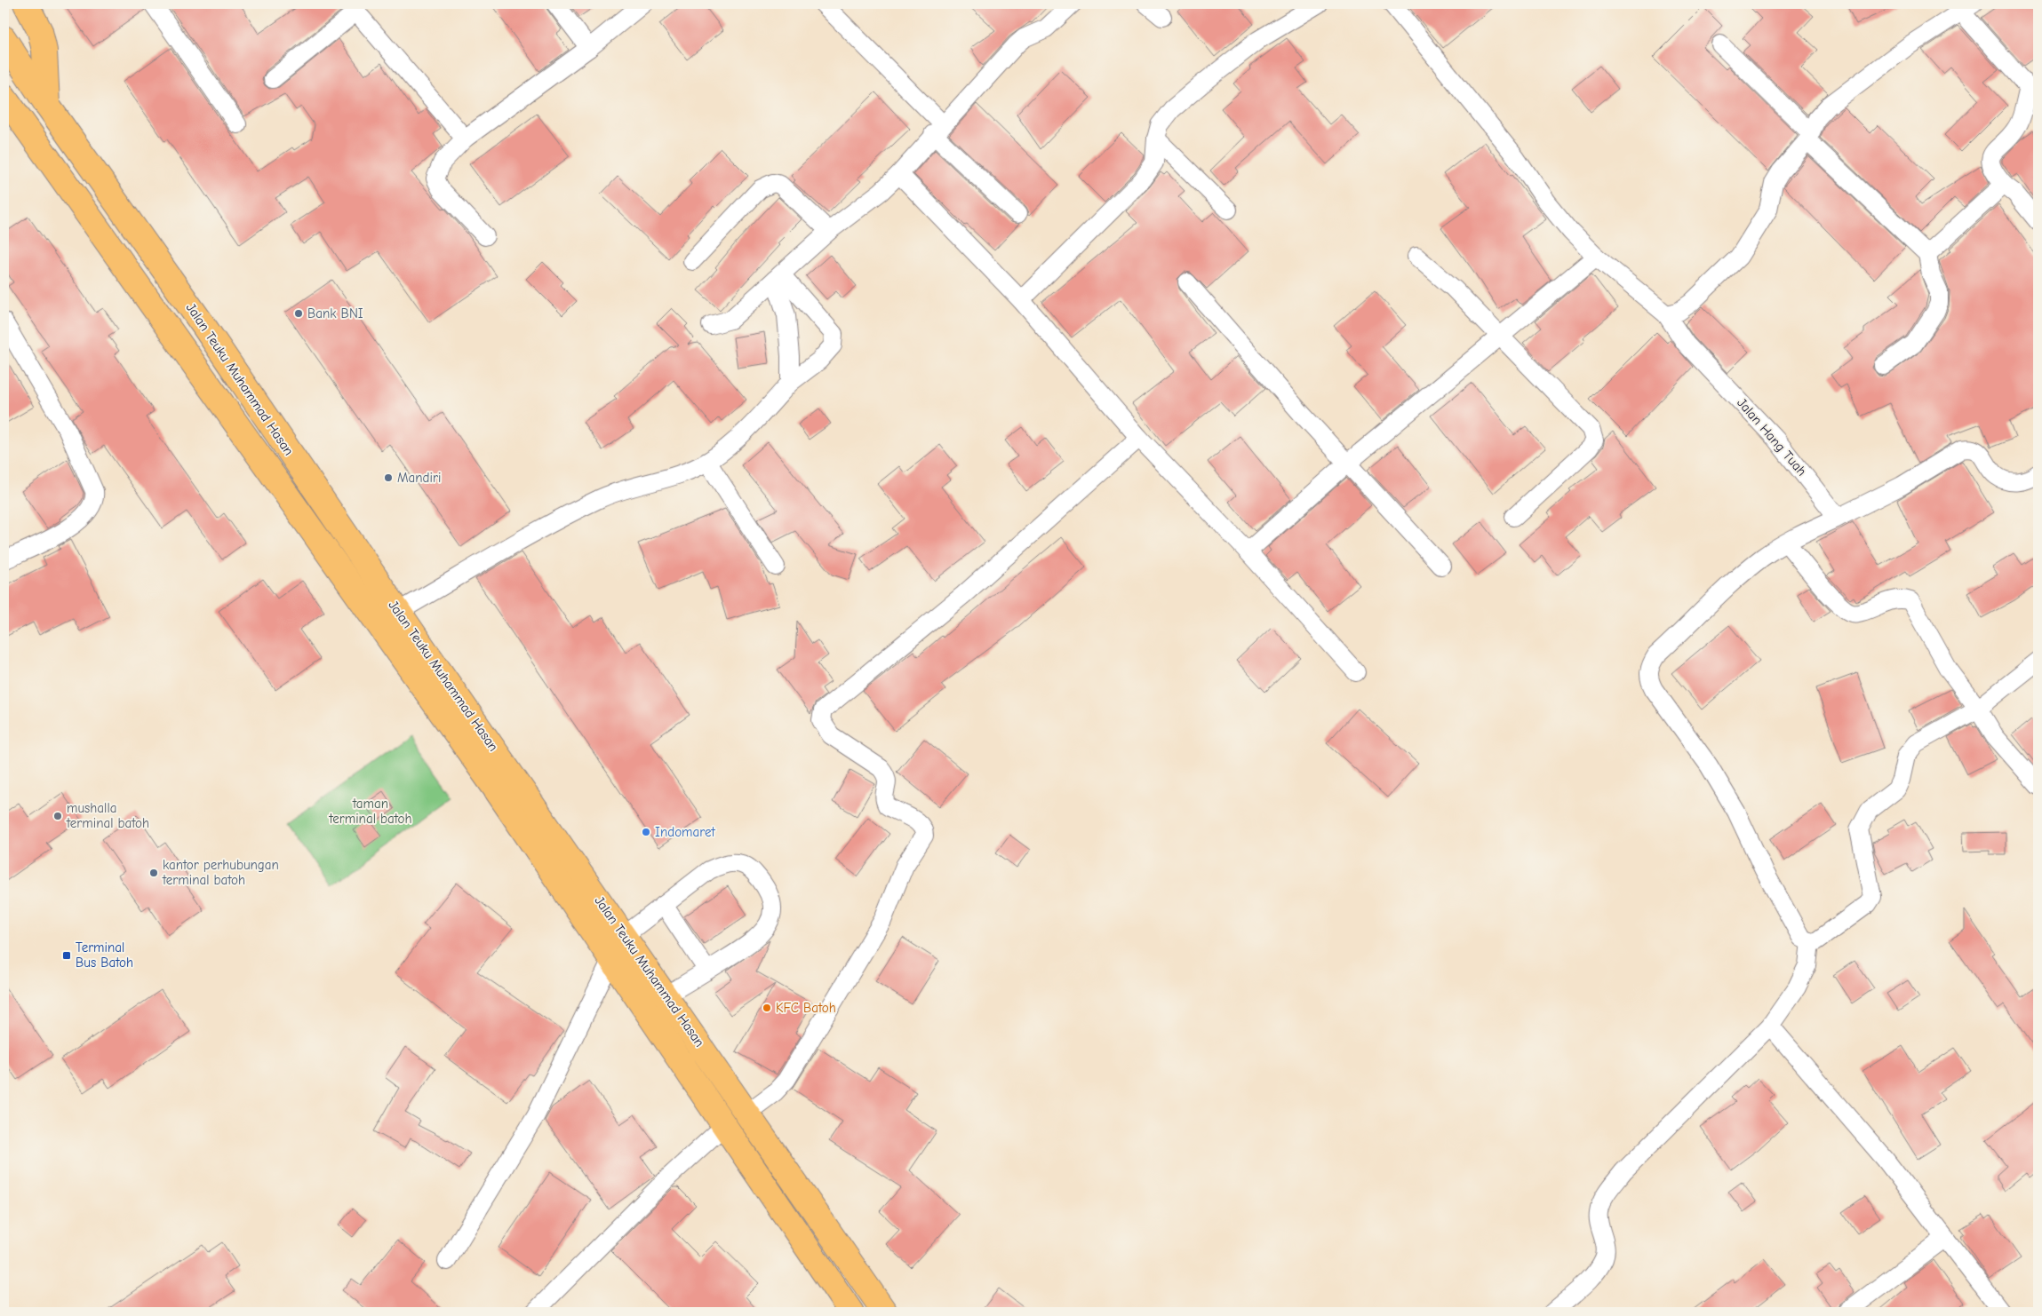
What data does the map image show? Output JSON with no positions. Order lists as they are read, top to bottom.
{
  "streets": {
    "highway": ["Jalan Teuku Muhammad Hasan"],
    "street": ["Jalan Hang Tuah"]
  },
  "parks": ["taman terminal batoh"],
  "places": {
    "other": [
      "Bank BNI",
      "Mandiri",
      "mushalla terminal batoh",
      "Indomaret",
      "kantor perhubungan terminal batoh",
      "KFC Batoh"
    ],
    "transit": ["Terminal Bus Batoh"]
  }
}
